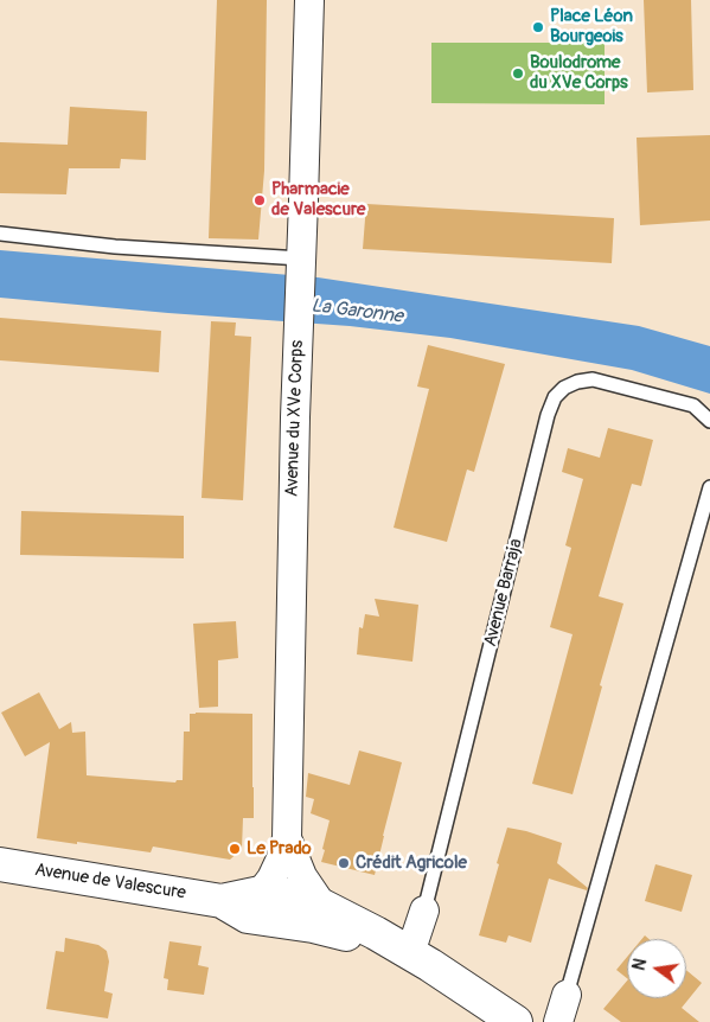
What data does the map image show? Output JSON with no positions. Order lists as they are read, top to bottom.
{
  "streets": {
    "main road": ["Avenue de Valescure"],
    "street": ["Avenue du XVe Corps", "Avenue Barraja"]
  },
  "crossings": [
    ["Avenue du XVe Corps", "Avenue de Valescure"],
    ["Avenue Barraja", "Avenue de Valescure"]
  ],
  "water": ["La Garonne"],
  "places": [
    "Place Léon Bourgeois",
    "Boulodrome du XVe Corps",
    "Pharmacie de Valescure",
    "Le Prado",
    "Crédit Agricole"
  ],
  "north": "left"
}
